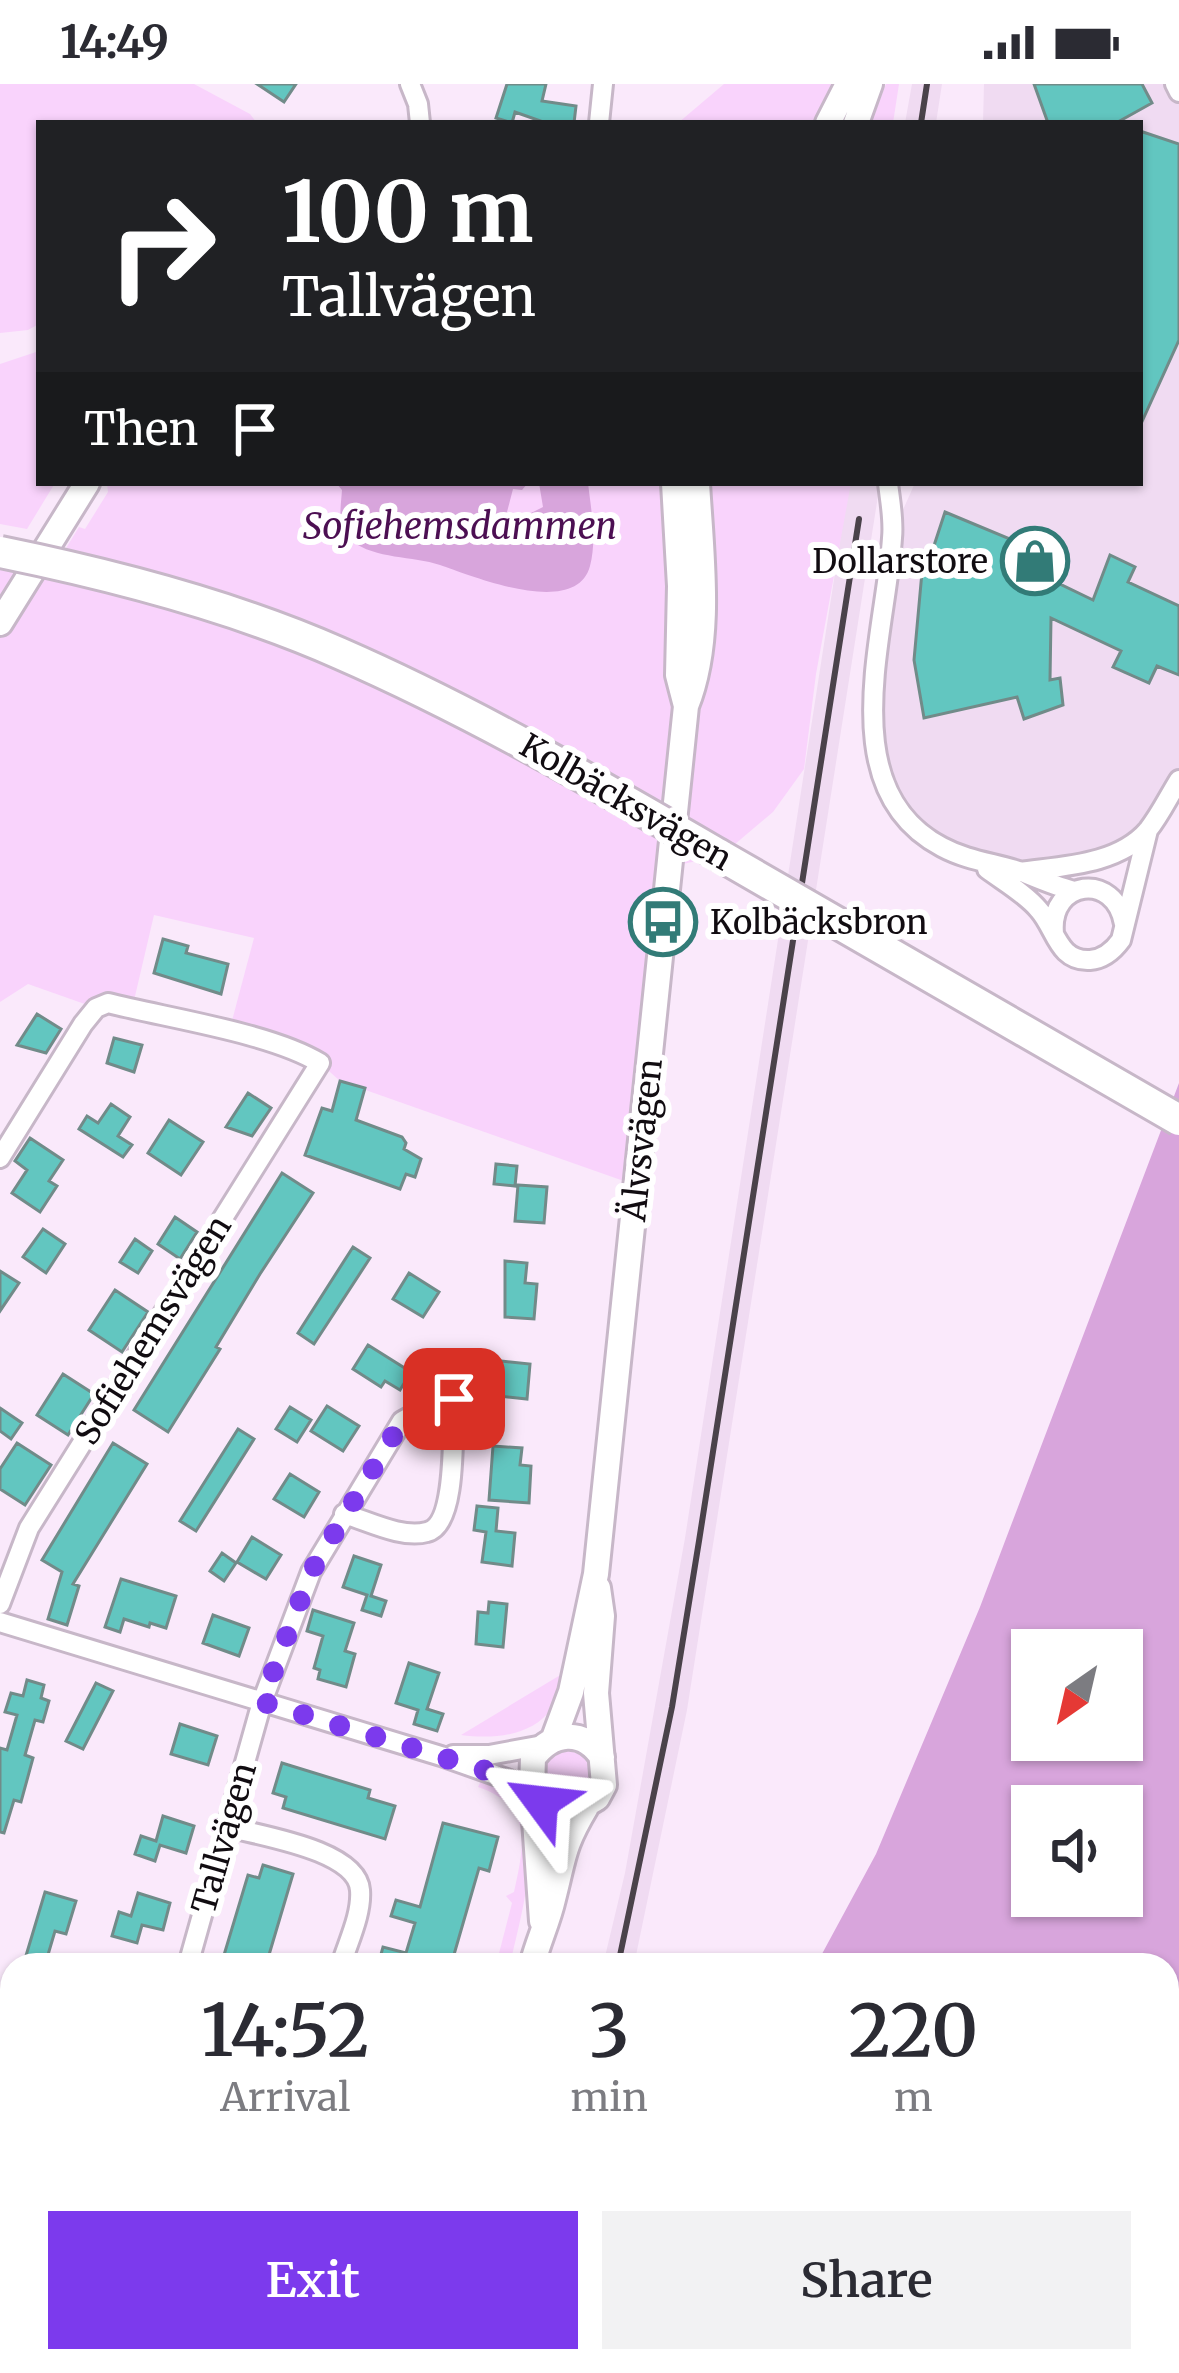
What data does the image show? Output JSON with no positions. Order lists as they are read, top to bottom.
{
  "streets": {
    "highway": ["Kolbäcksvägen"],
    "main road": ["Älvsvägen"],
    "street": ["Sofiehemsvägen", "Tallvägen"]
  },
  "water": ["Sofiehemsdammen"],
  "places": {
    "shop": ["Dollarstore"],
    "bus stop": ["Kolbäcksbron"]
  },
  "north": "bottom left",
  "page": {
    "status": "14:49",
    "turn": ["100 m", "Tallvägen"],
    "then": "Then",
    "eta": [
      "14:52",
      "Arrival",
      "3",
      "min",
      "220",
      "m"
    ],
    "buttons": ["Exit", "Share"]
  }
}
